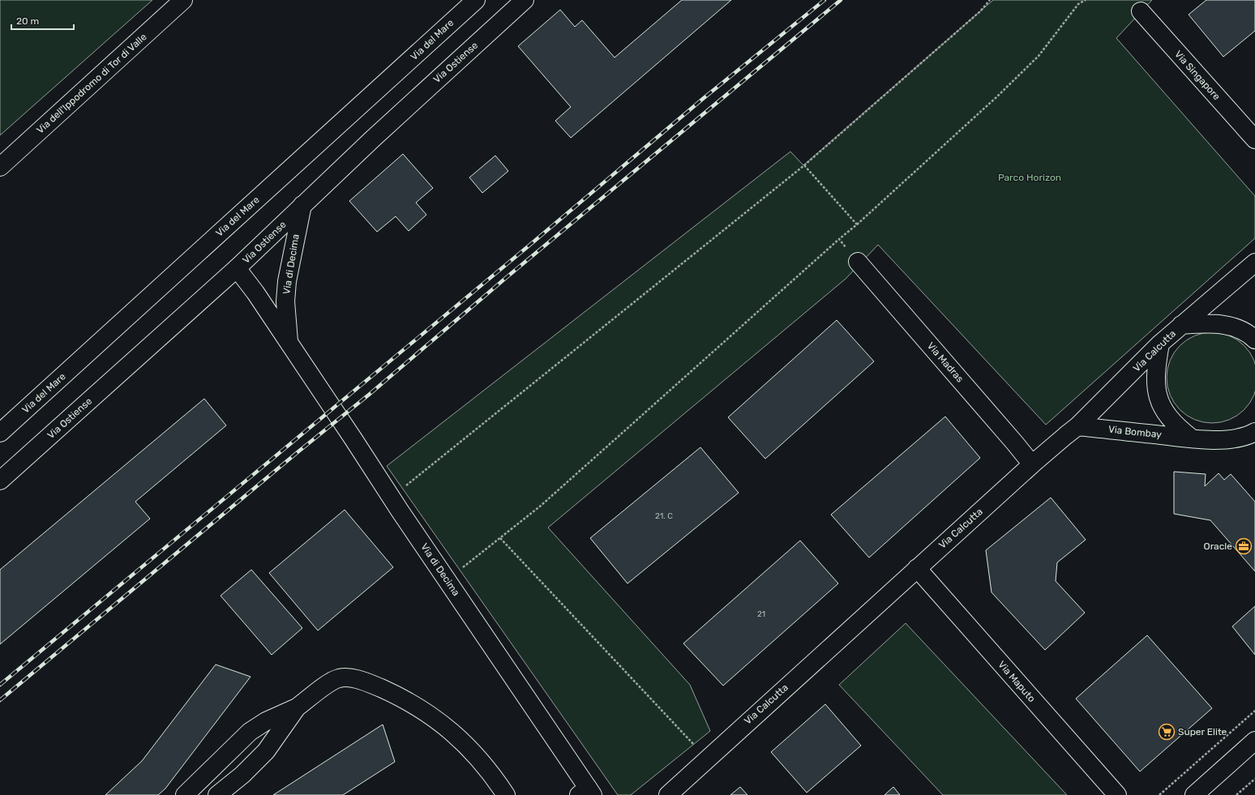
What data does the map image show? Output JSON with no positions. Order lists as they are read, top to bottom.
{
  "streets": {
    "street": [
      "Via del Mare",
      "Via Ostiense",
      "Via Singapore",
      "Via dell'Ippodromo di Tor di Valle",
      "Via di Decima",
      "Via Calcutta",
      "Via Madras",
      "Via Bombay",
      "Via Maputo"
    ]
  },
  "crossings": [
    ["Via Ostiense", "Via di Decima"],
    ["Via Calcutta", "Via Madras"],
    ["Via Calcutta", "Via Bombay"],
    ["Via Calcutta", "Via Maputo"]
  ],
  "parks": ["Parco Horizon"],
  "places": {
    "office": ["Oracle"],
    "supermarket": ["Super Elite"]
  },
  "house_numbers": ["21. C", "21"],
  "scale_bar": "20 m"
}
